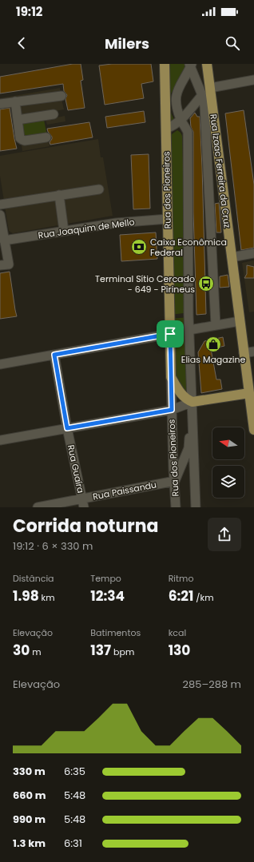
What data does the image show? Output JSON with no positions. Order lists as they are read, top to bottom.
{
  "streets": {
    "main road": ["Rua Izaac Ferreira da Cruz", "Rua dos Pioneiros"],
    "street": ["Rua Joaquim de Mello", "Rua Guaíra", "Rua Paissandu"]
  },
  "crossings": [
    ["Rua dos Pioneiros", "Rua Joaquim de Mello"],
    ["Rua dos Pioneiros", "Rua Paissandu"],
    ["Rua Guaíra", "Rua Paissandu"]
  ],
  "places": {
    "bank": ["Caixa Econômica Federal"],
    "bus stop": ["Terminal Sítio Cercado - 649 - Pirineus"],
    "shop": ["Elias Magazine"]
  },
  "north": "left",
  "page": {
    "status": "19:12",
    "header": "Milers",
    "heading": ["Corrida noturna", "19:12 · 6 × 330 m"],
    "stats": [
      ["Distância", "1.98 km"],
      ["Tempo", "12:34"],
      ["Ritmo", "6:21 /km"],
      ["Elevação", "30 m"],
      ["Batimentos", "137 bpm"],
      ["kcal", "130"]
    ],
    "chart": ["Elevação", "285–288 m"],
    "list": [
      {
        "name": "330 m",
        "note": "6:35"
      },
      {
        "name": "660 m",
        "note": "5:48"
      },
      {
        "name": "990 m",
        "note": "5:48"
      },
      {
        "name": "1.3 km",
        "note": "6:31"
      }
    ]
  }
}
